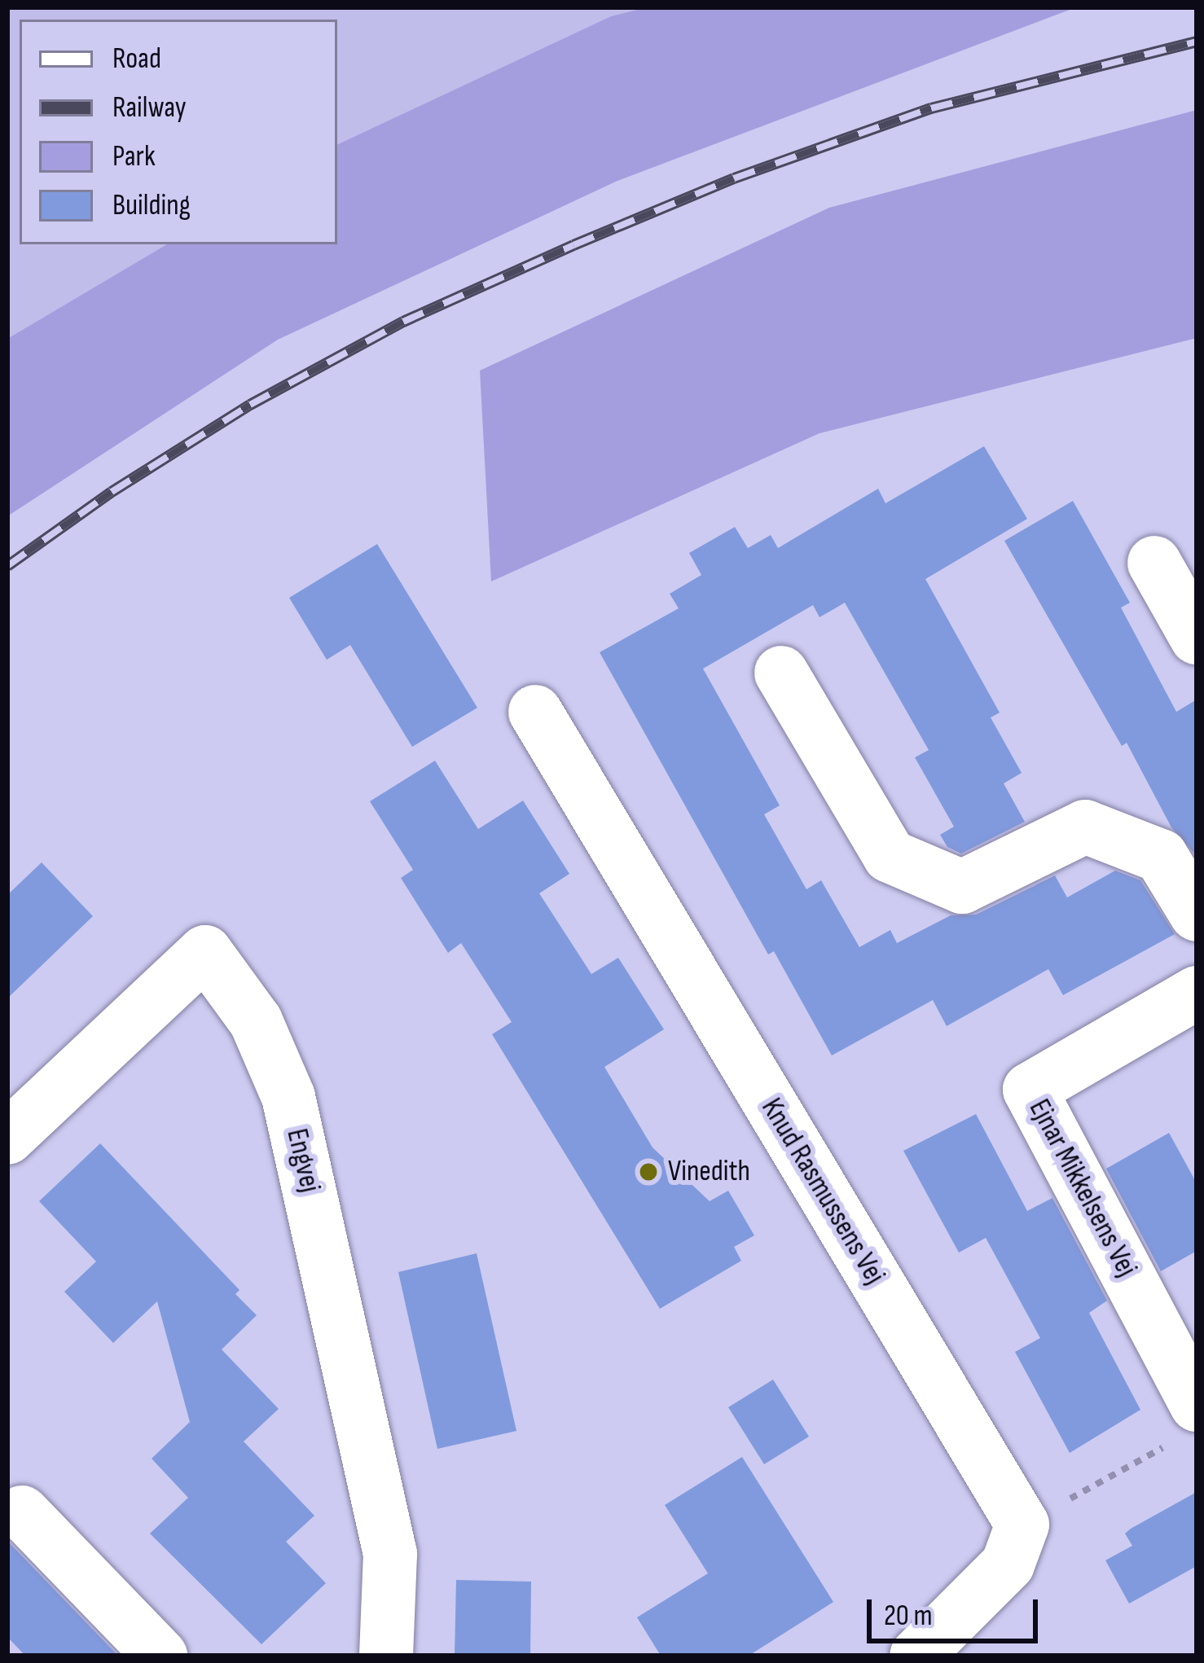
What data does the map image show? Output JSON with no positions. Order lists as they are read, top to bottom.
{
  "streets": {
    "street": ["Engvej", "Ejnar Mikkelsens Vej", "Knud Rasmussens Vej"]
  },
  "places": ["Vinedith"],
  "legend": [
    "Road",
    "Railway",
    "Park",
    "Building"
  ],
  "scale_bar": "20 m"
}
